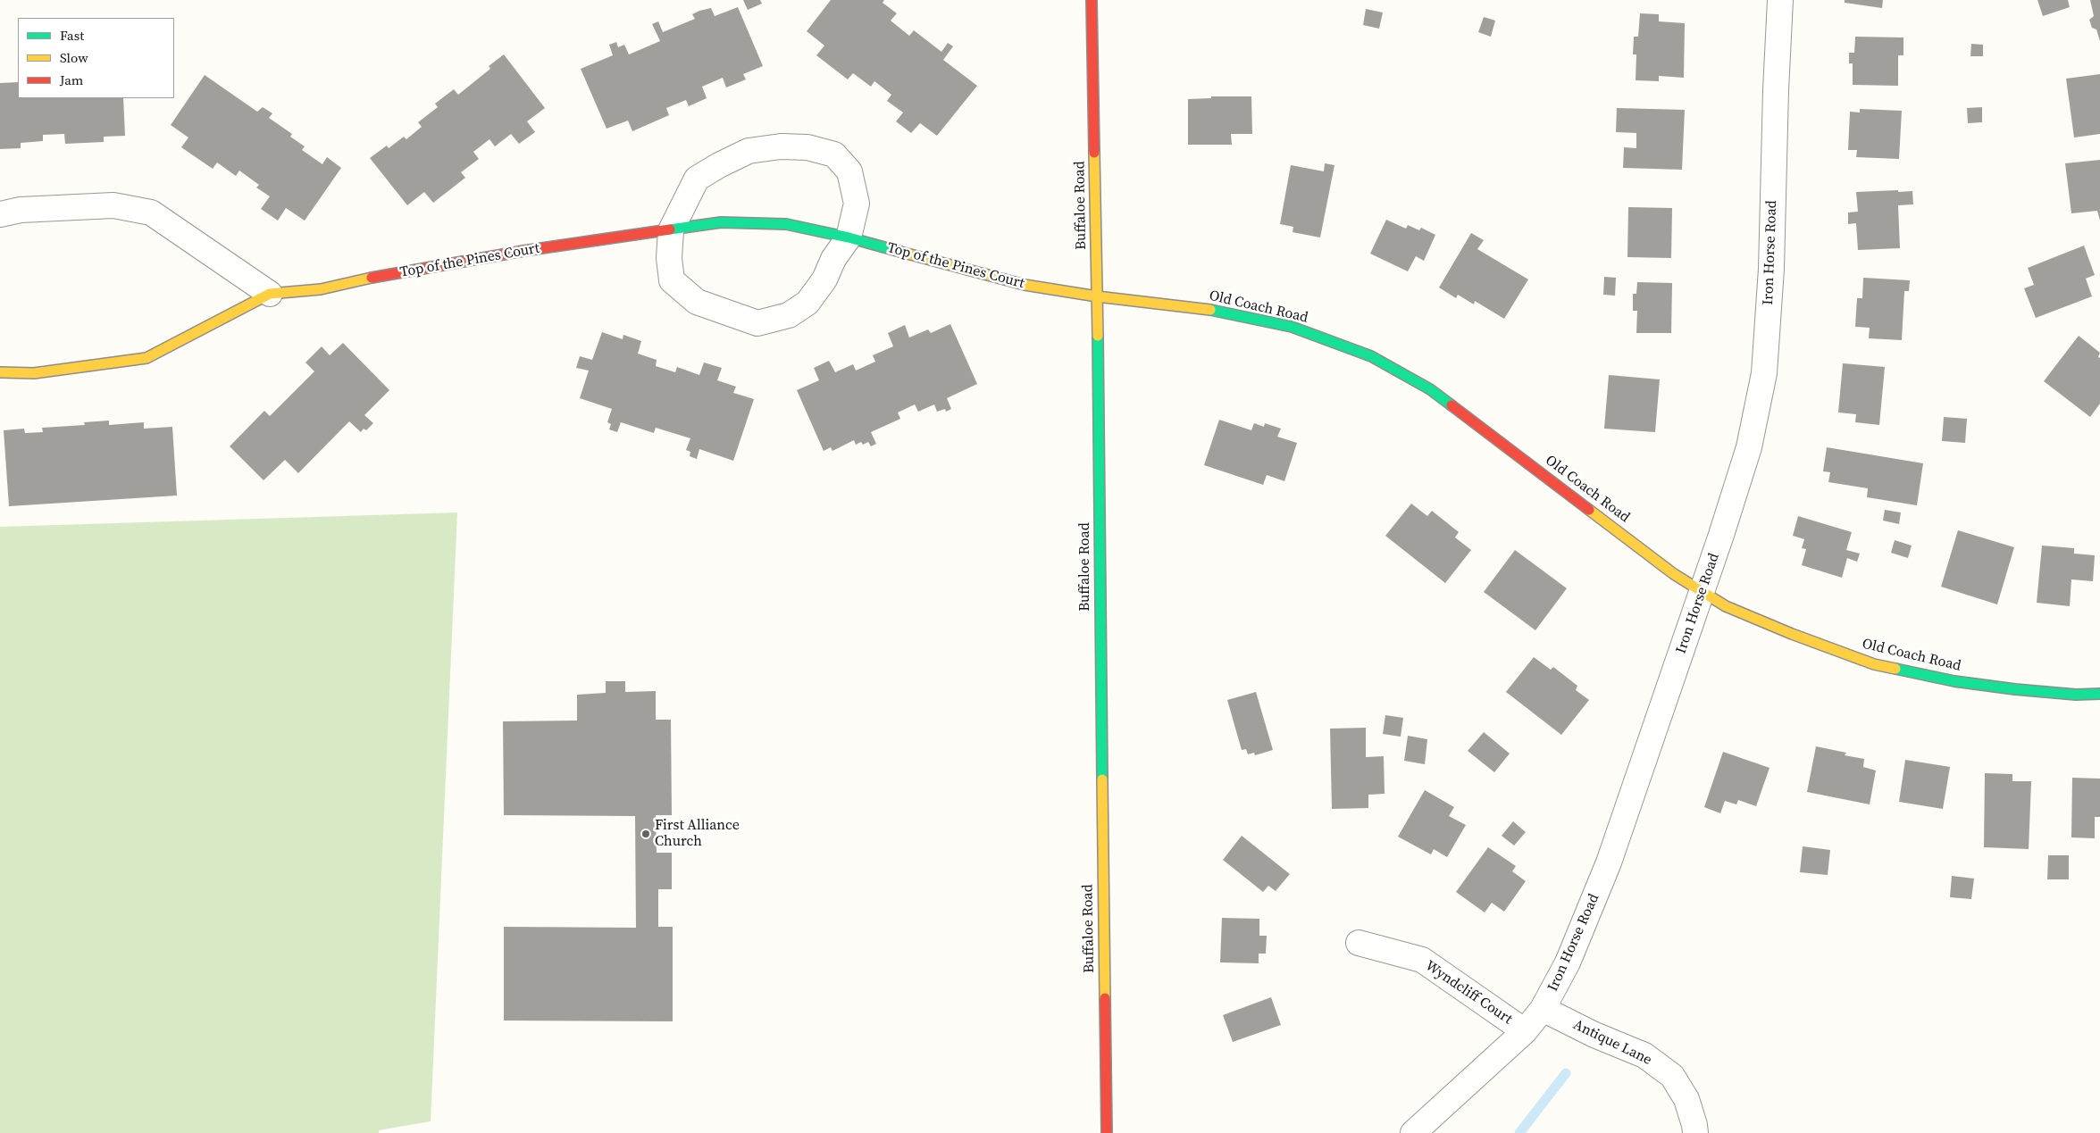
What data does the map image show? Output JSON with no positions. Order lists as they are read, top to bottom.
{
  "streets": {
    "street": [
      "Buffaloe Road",
      "Iron Horse Road",
      "Top of the Pines Court",
      "Old Coach Road",
      "Wyndcliff Court",
      "Antique Lane"
    ]
  },
  "crossings": [
    ["Buffaloe Road", "Old Coach Road"],
    ["Iron Horse Road", "Old Coach Road"],
    ["Iron Horse Road", "Wyndcliff Court"],
    ["Iron Horse Road", "Antique Lane"],
    ["Top of the Pines Court", "Old Coach Road"]
  ],
  "places": ["First Alliance Church"],
  "legend": ["Fast", "Slow", "Jam"]
}
